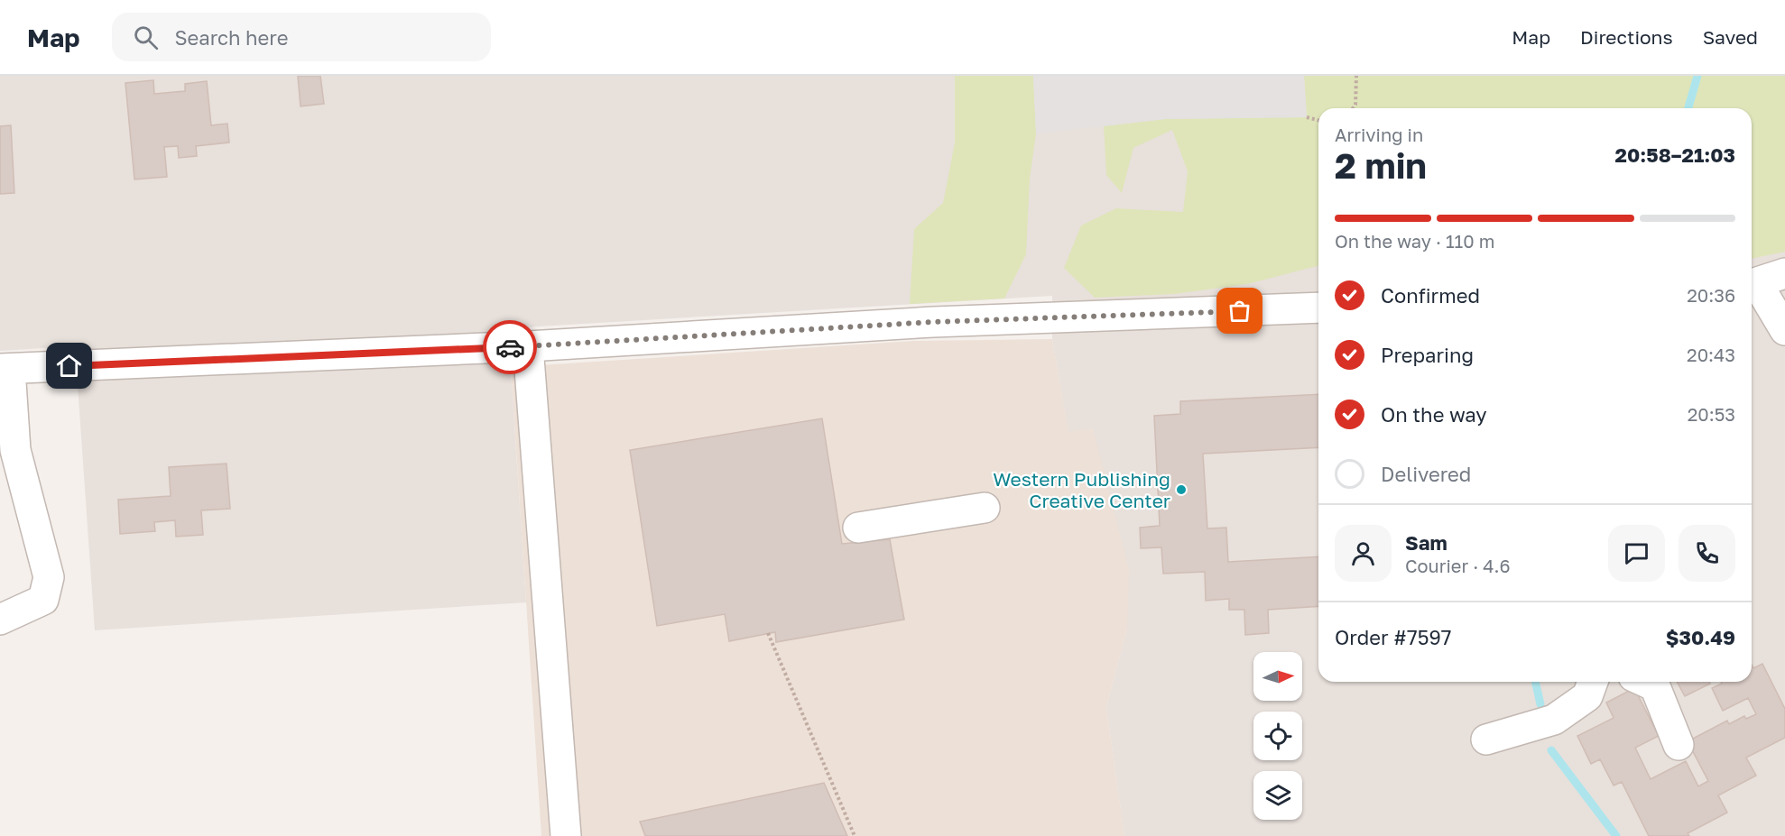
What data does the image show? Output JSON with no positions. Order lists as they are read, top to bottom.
{
  "places": ["Western Publishing Creative Center"],
  "north": "right",
  "page": {
    "header": "Map",
    "search": "Search here",
    "nav": ["Map", "Directions", "Saved"],
    "heading": ["2 min", "Arriving in", "20:58–21:03"],
    "panel": [
      "Sam",
      "Courier · 4.6",
      "Order #7597",
      "$30.49"
    ],
    "bar": "On the way · 110 m",
    "list": [
      ["Confirmed", "20:36"],
      ["Preparing", "20:43"],
      ["On the way", "20:53"],
      "Delivered"
    ]
  }
}
